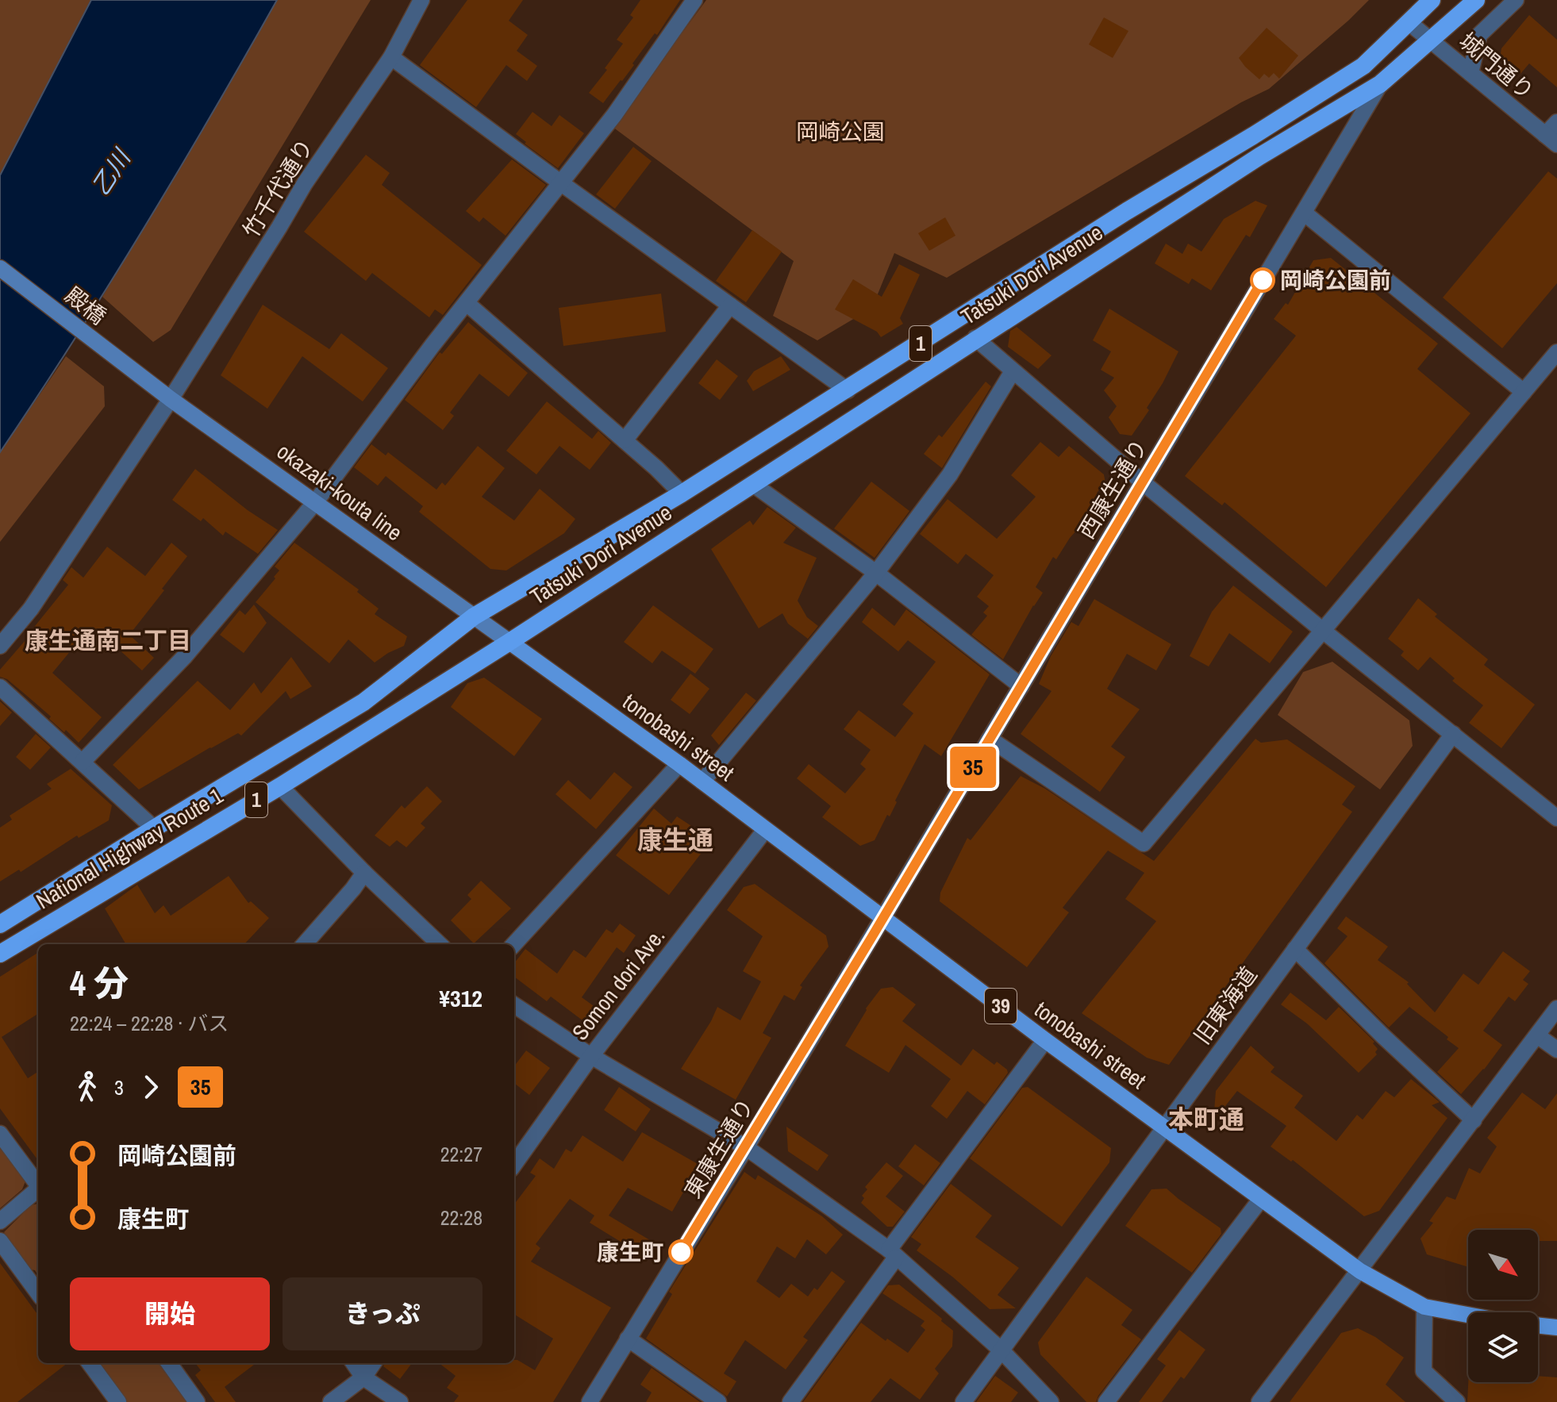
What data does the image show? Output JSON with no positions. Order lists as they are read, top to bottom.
{
  "streets": {
    "highway": ["Tatsuki Dori Avenue", "1", "National Highway Route 1"],
    "main road": [
      "殿橋",
      "okazaki-kouta line",
      "tonobashi street",
      "39"
    ],
    "street": [
      "城門通り",
      "竹千代通り",
      "西康生通り",
      "Somon dori Ave.",
      "旧東海道",
      "東康生通り"
    ]
  },
  "crossings": [
    ["城門通り", "Tatsuki Dori Avenue"],
    ["竹千代通り", "okazaki-kouta line"],
    ["Tatsuki Dori Avenue", "西康生通り"],
    ["Tatsuki Dori Avenue", "okazaki-kouta line"],
    ["Tatsuki Dori Avenue", "tonobashi street"],
    ["Tatsuki Dori Avenue", "National Highway Route 1"],
    ["殿橋", "okazaki-kouta line"],
    ["西康生通り", "tonobashi street"],
    ["西康生通り", "東康生通り"],
    ["okazaki-kouta line", "tonobashi street"],
    ["okazaki-kouta line", "National Highway Route 1"],
    ["tonobashi street", "National Highway Route 1"],
    ["tonobashi street", "Somon dori Ave."],
    ["tonobashi street", "旧東海道"],
    ["tonobashi street", "東康生通り"]
  ],
  "districts": ["康生通南二丁目", "康生通", "本町通"],
  "water": ["乙川"],
  "parks": ["岡崎公園"],
  "places": ["岡崎公園前", "康生町"],
  "lines": ["bus line 35"],
  "north": "bottom right",
  "page": {
    "on_map": "35",
    "heading": ["4 分", "22:24 – 22:28 · バス", "¥312"],
    "legs": ["3", "35"],
    "list": [
      {
        "name": "岡崎公園前",
        "value": "22:27"
      },
      {
        "name": "康生町",
        "value": "22:28"
      }
    ],
    "buttons": ["開始", "きっぷ"]
  }
}
